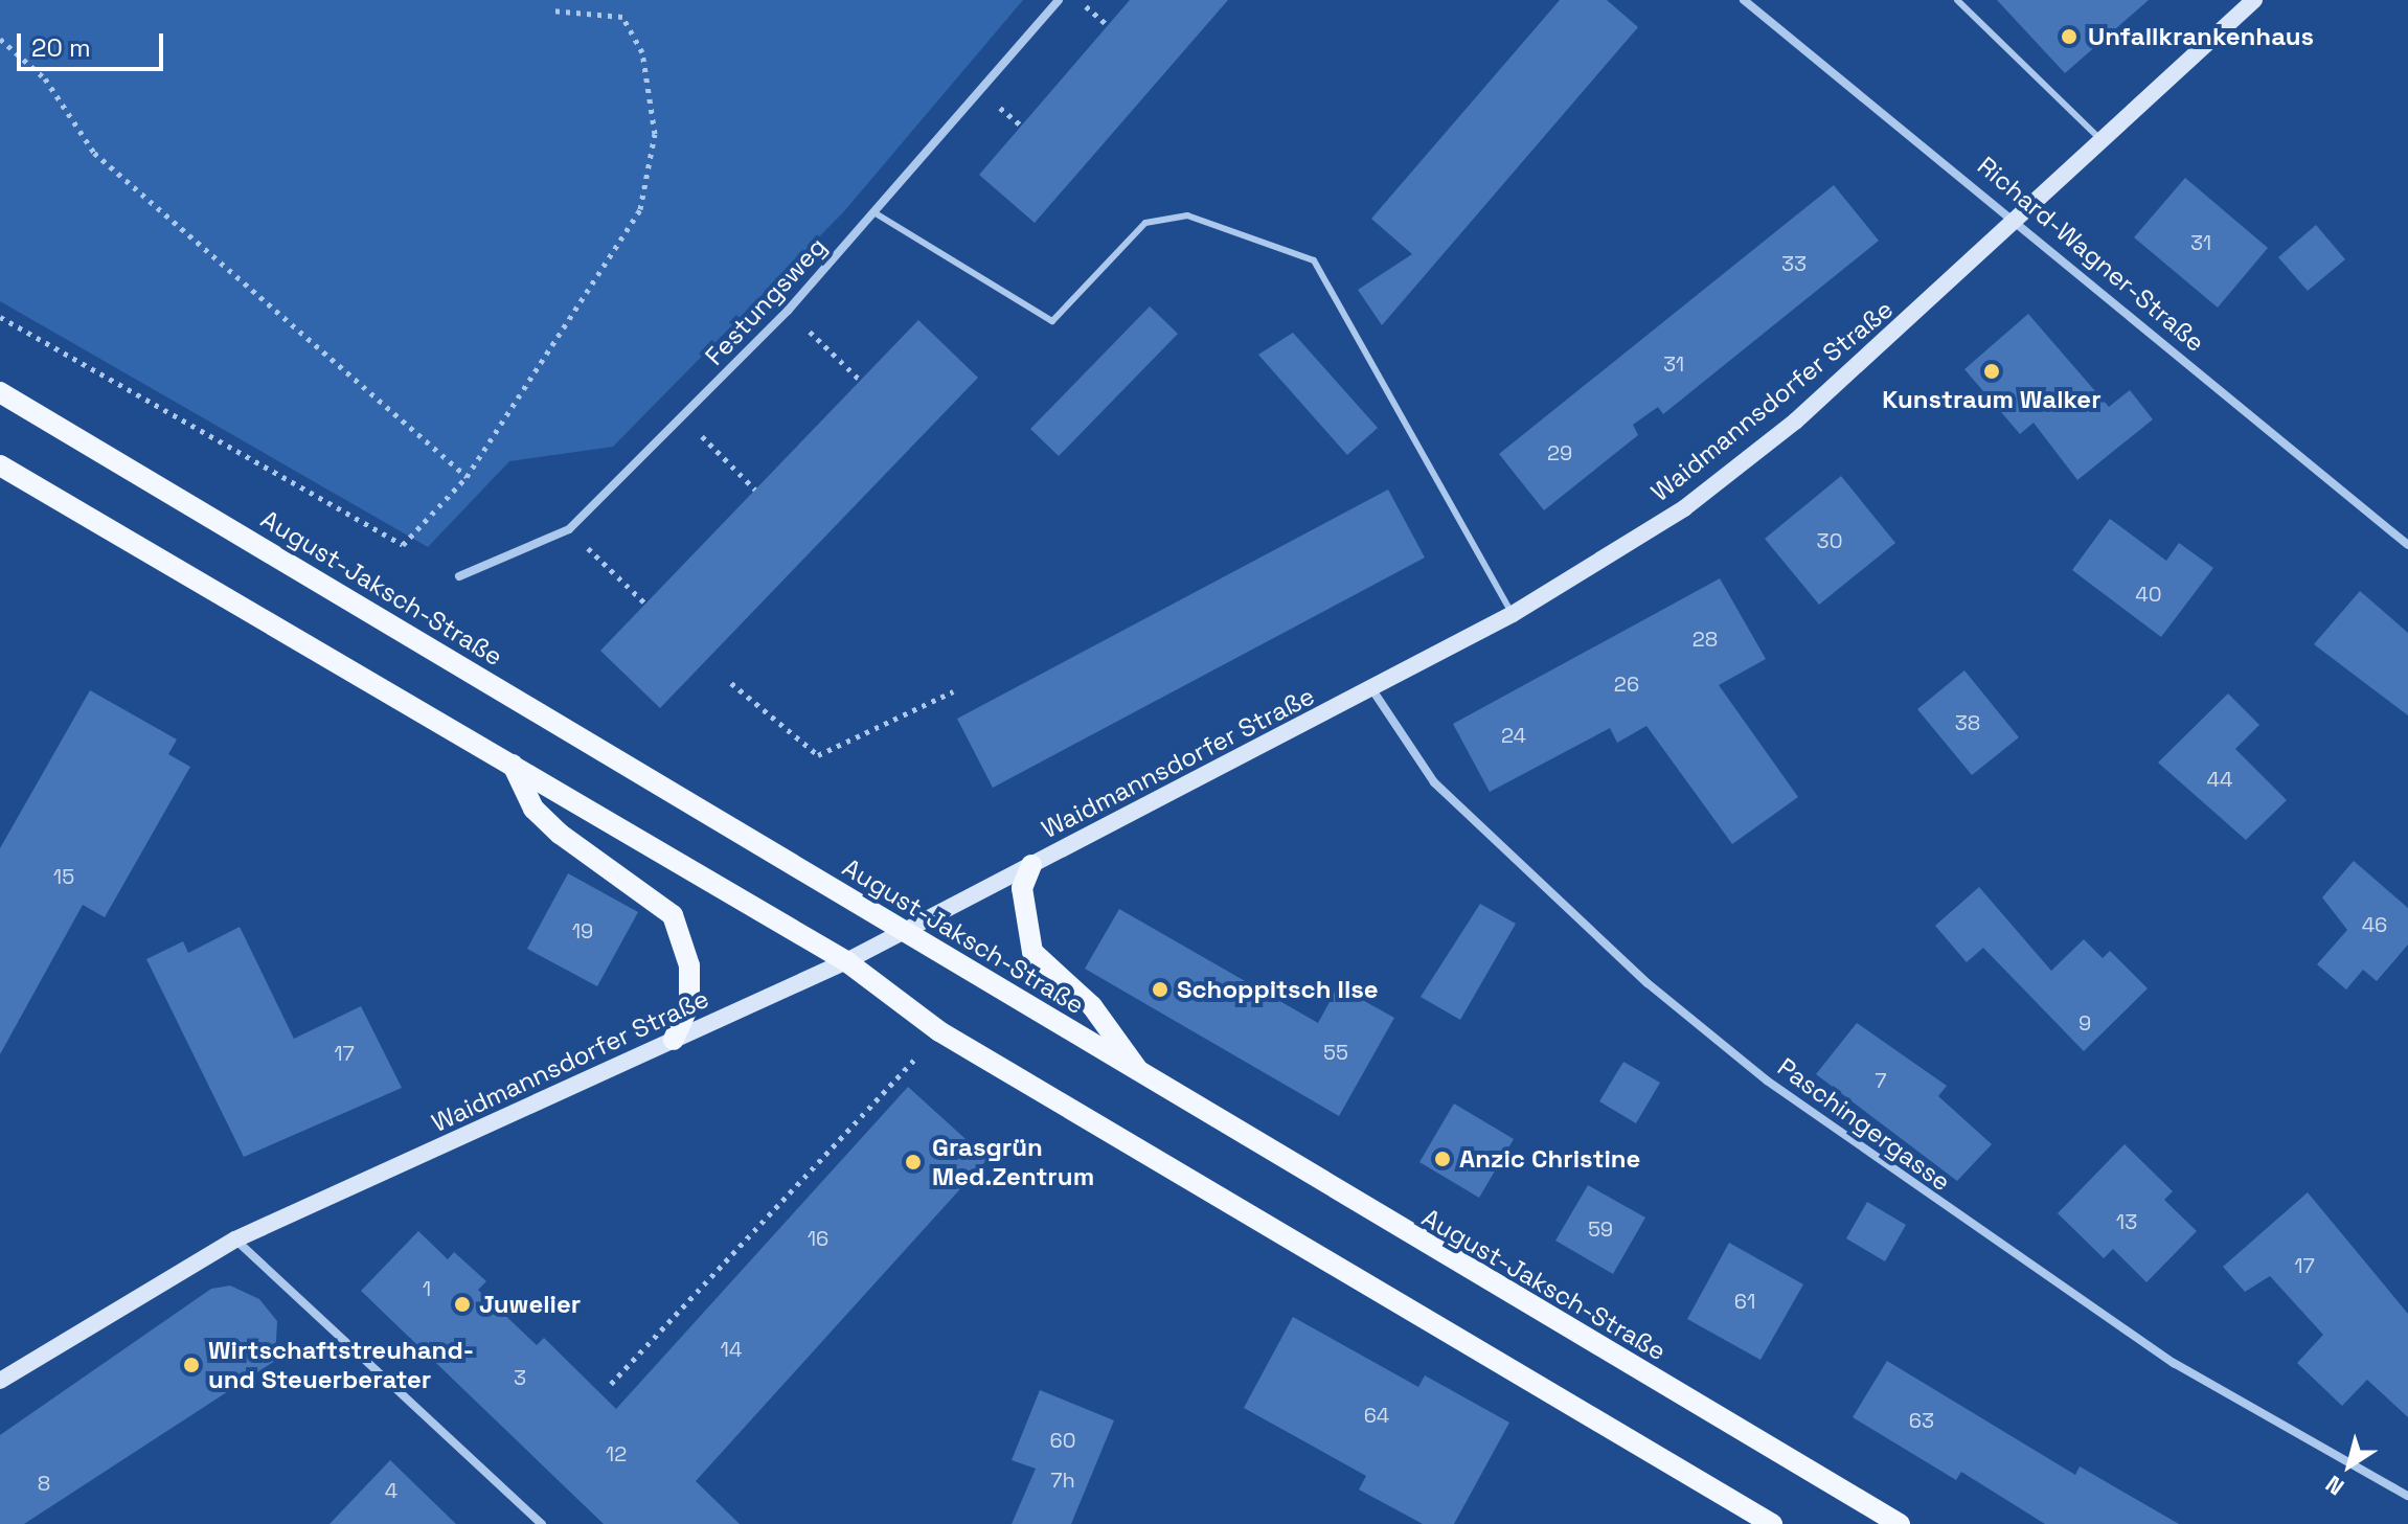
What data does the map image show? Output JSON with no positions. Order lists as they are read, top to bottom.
{
  "streets": {
    "main road": ["August-Jaksch-Straße"],
    "street": [
      "Richard-Wagner-Straße",
      "Festungsweg",
      "Waidmannsdorfer Straße",
      "Paschingergasse"
    ]
  },
  "crossings": [
    ["Richard-Wagner-Straße", "Waidmannsdorfer Straße"],
    ["Waidmannsdorfer Straße", "August-Jaksch-Straße"],
    ["Waidmannsdorfer Straße", "Paschingergasse"]
  ],
  "places": [
    "Unfallkrankenhaus",
    "Kunstraum Walker",
    "Schoppitsch Ilse",
    "Anzic Christine",
    "Grasgrün Med.Zentrum",
    "Juwelier",
    "Wirtschaftstreuhand- und Steuerberater"
  ],
  "house_numbers": [
    "31",
    "33",
    "31",
    "29",
    "30",
    "40",
    "28",
    "26",
    "38",
    "24",
    "44",
    "15",
    "46",
    "19",
    "9",
    "55",
    "17",
    "7",
    "13",
    "59",
    "16",
    "17",
    "1",
    "61",
    "14",
    "3",
    "64",
    "63",
    "60",
    "12",
    "7h",
    "8",
    "4"
  ],
  "scale_bar": "20 m",
  "north": "bottom left"
}
